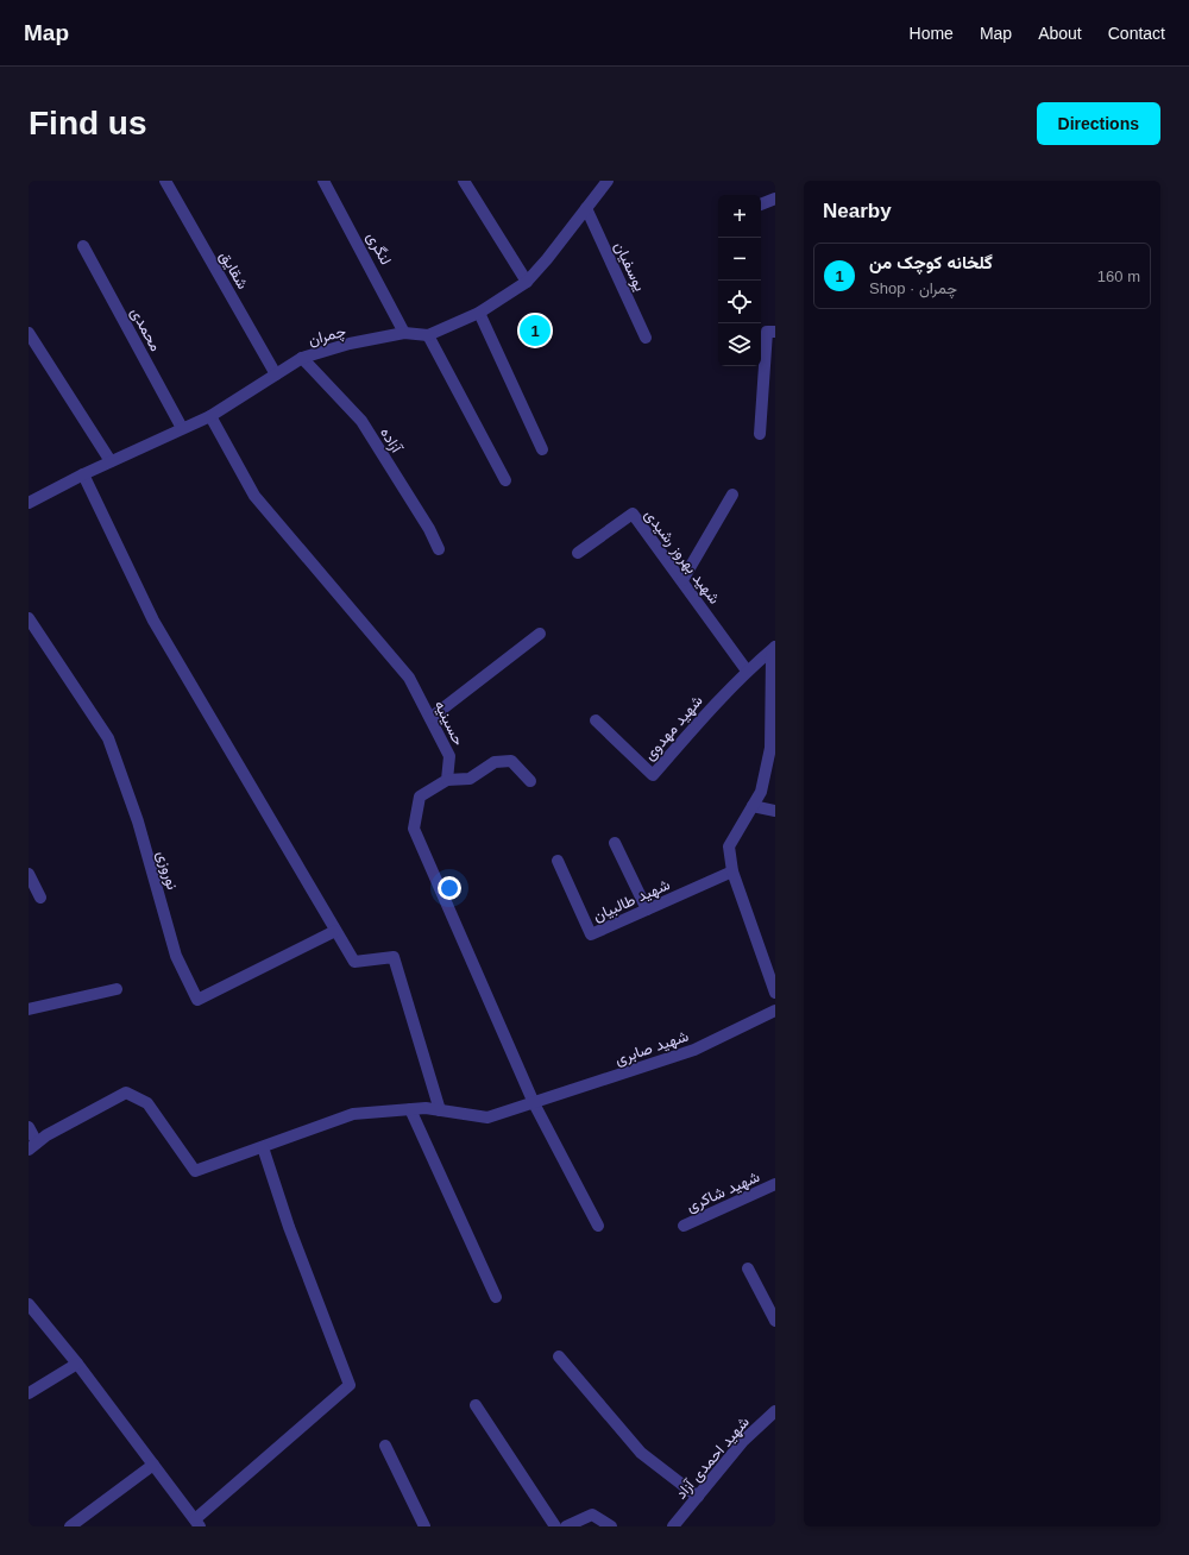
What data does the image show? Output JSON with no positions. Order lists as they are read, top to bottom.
{
  "streets": {
    "street": [
      "لنگری",
      "یوسفیان",
      "شقایق",
      "محمدی",
      "چمران",
      "آزاده",
      "شهید بهروز رشیدی",
      "حسینیه",
      "شهید مهدوی",
      "نوروزی",
      "شهید طالبیان",
      "شهید صابری",
      "شهید شاکری",
      "شهید احمدی آزاد"
    ]
  },
  "crossings": [
    ["لنگری", "چمران"],
    ["یوسفیان", "چمران"],
    ["شقایق", "چمران"],
    ["محمدی", "چمران"],
    ["چمران", "آزاده"],
    ["چمران", "حسینیه"],
    ["شهید بهروز رشیدی", "شهید مهدوی"]
  ],
  "page": {
    "header": "Map",
    "nav": [
      "Home",
      "Map",
      "About",
      "Contact"
    ],
    "buttons": "Directions",
    "title": "Find us",
    "heading": "Nearby",
    "map_buttons": ["+", "−"],
    "list": [
      {
        "mark": "1",
        "name": "گلخانه کوچک من",
        "note": "Shop · چمران",
        "value": "160 m"
      }
    ],
    "pins": "1"
  }
}
